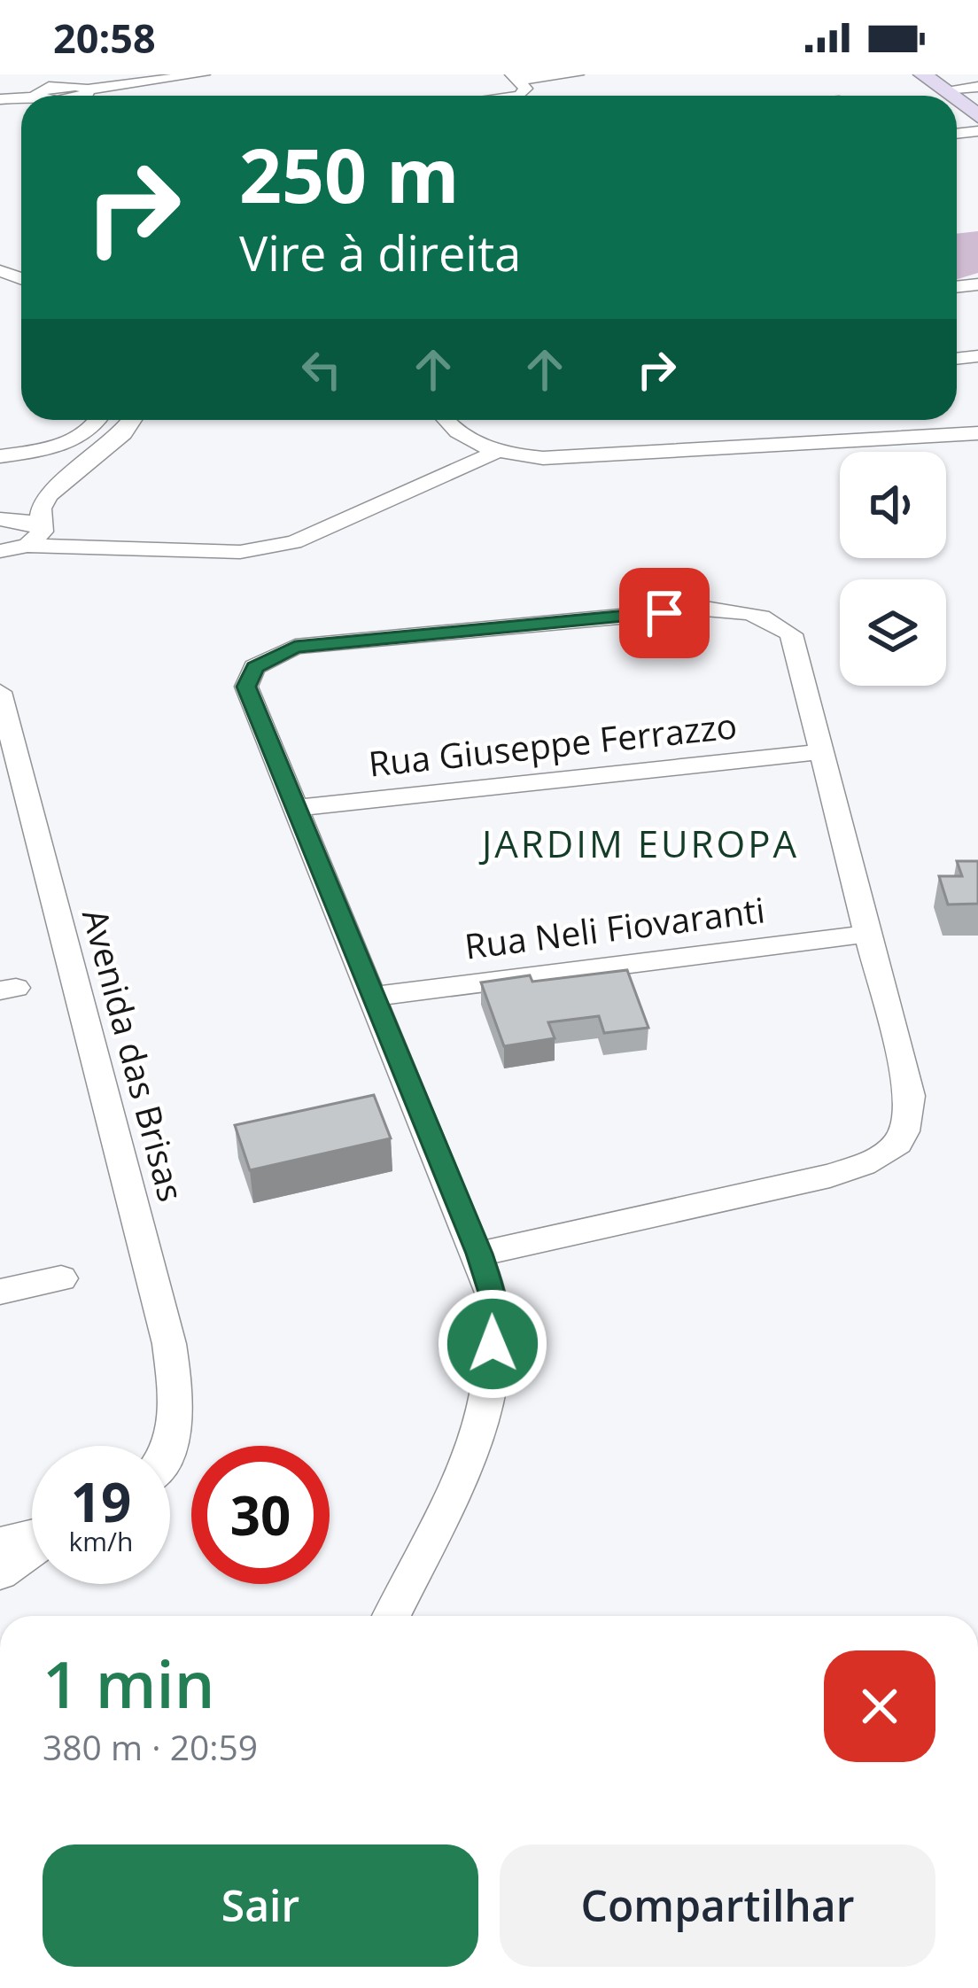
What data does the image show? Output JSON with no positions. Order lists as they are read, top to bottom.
{
  "streets": {
    "street": ["Rua Giuseppe Ferrazzo", "Rua Neli Fiovaranti", "Avenida das Brisas"]
  },
  "districts": ["JARDIM EUROPA"],
  "page": {
    "status": "20:58",
    "turn": ["250 m", "Vire à direita"],
    "speed": "19 km/h",
    "limit": "30",
    "heading": ["1 min", "380 m · 20:59"],
    "buttons": ["Sair", "Compartilhar"]
  }
}
